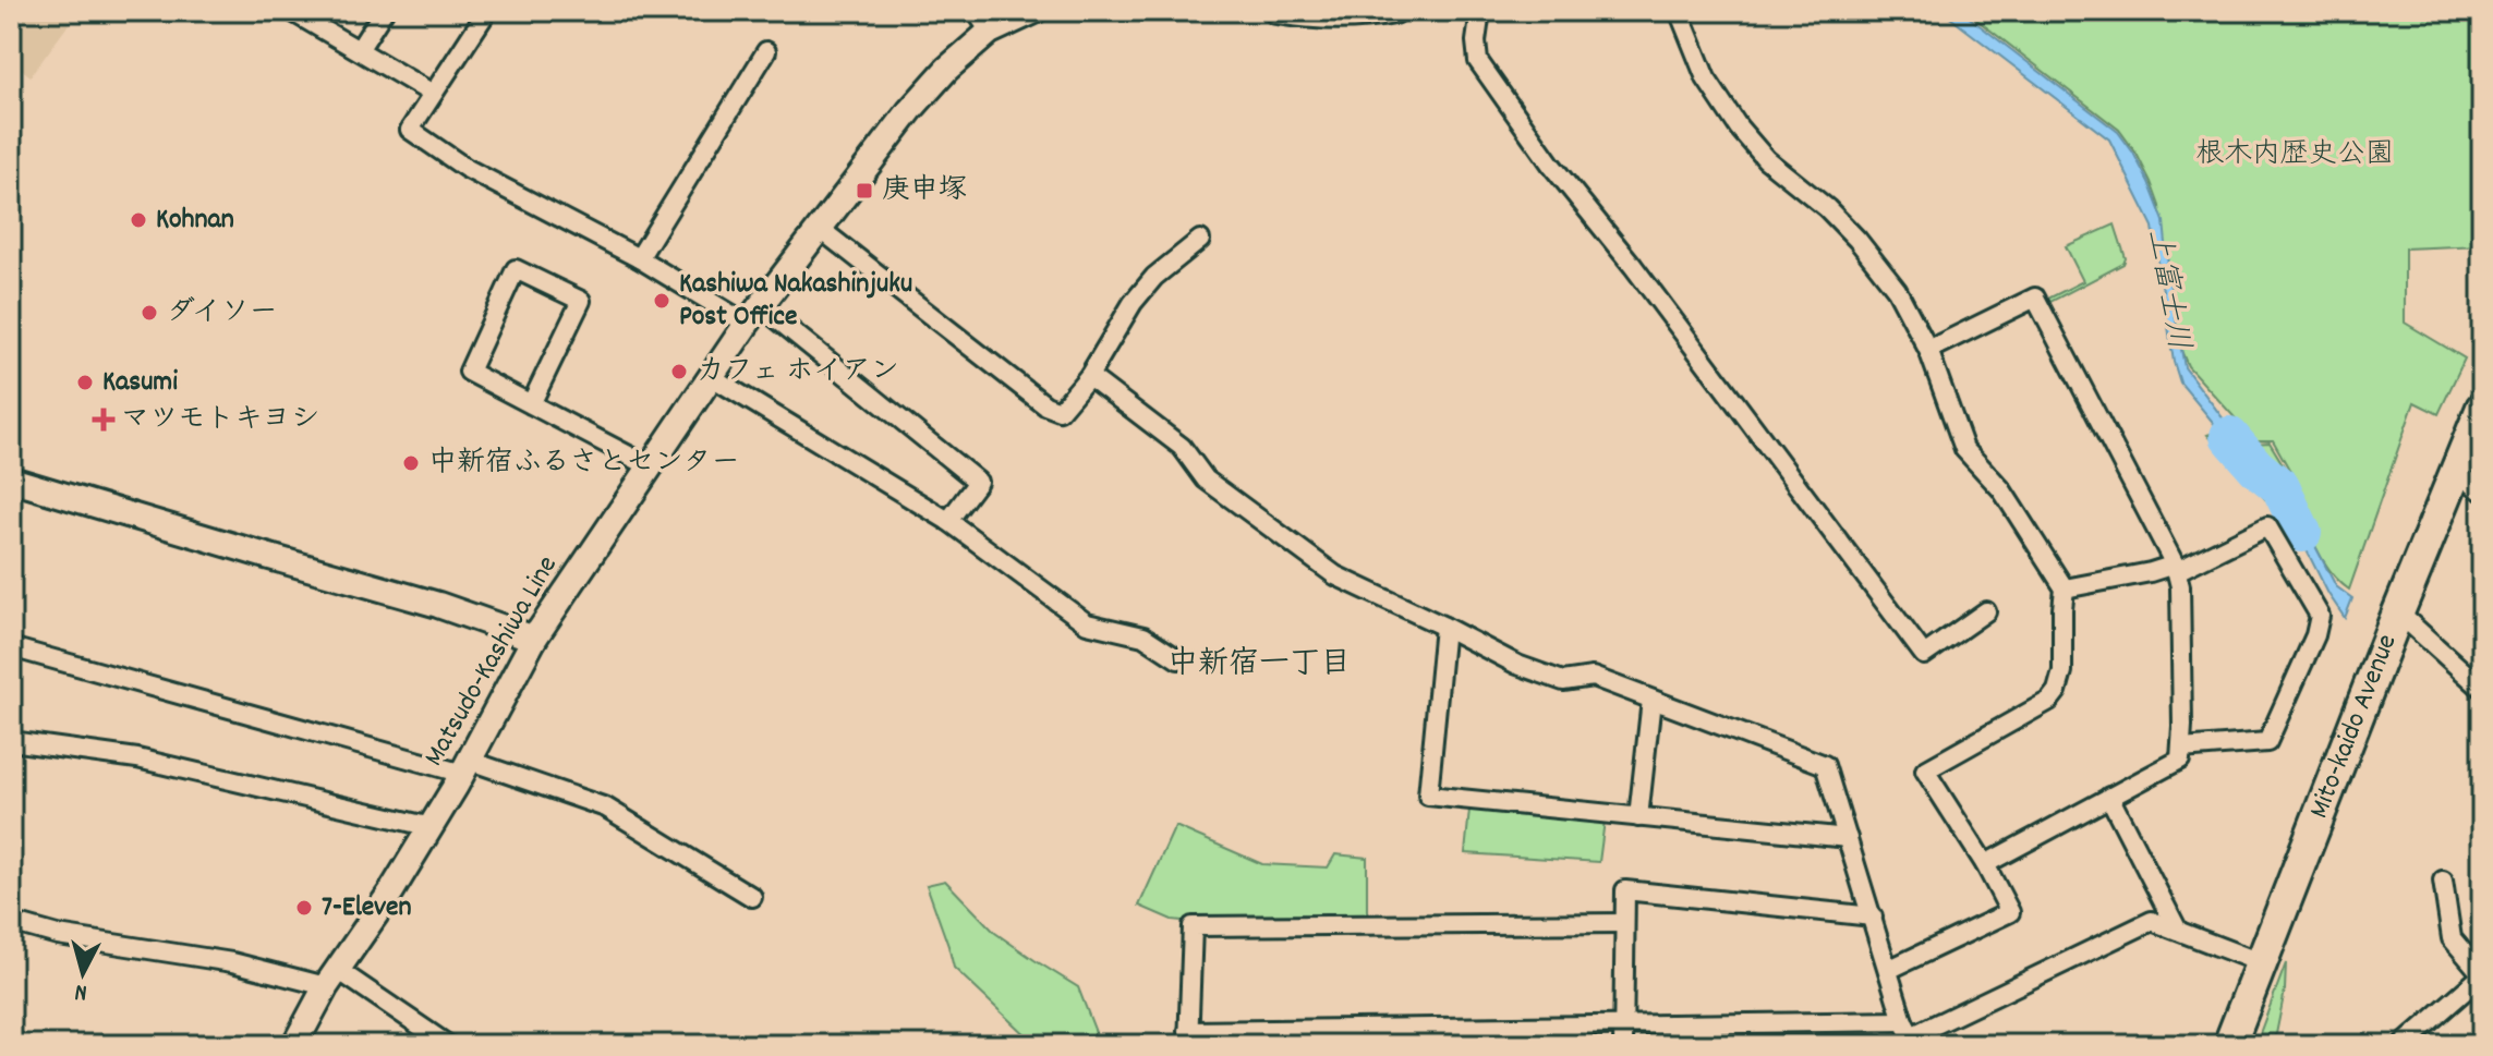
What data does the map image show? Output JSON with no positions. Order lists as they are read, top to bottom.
{
  "streets": {
    "highway": ["Mito-kaido Avenue"],
    "main road": ["Matsudo-Kashiwa Line"]
  },
  "districts": ["中新宿一丁目"],
  "water": ["上富士川"],
  "parks": ["根木内歴史公園"],
  "places": {
    "transit": ["庚申塚"],
    "other": [
      "Kohnan",
      "Kashiwa Nakashinjuku Post Office",
      "ダイソー",
      "カフェ ホイアン",
      "Kasumi",
      "中新宿ふるさとセンター",
      "7-Eleven"
    ],
    "health": ["マツモトキヨシ"]
  },
  "north": "bottom"
}
